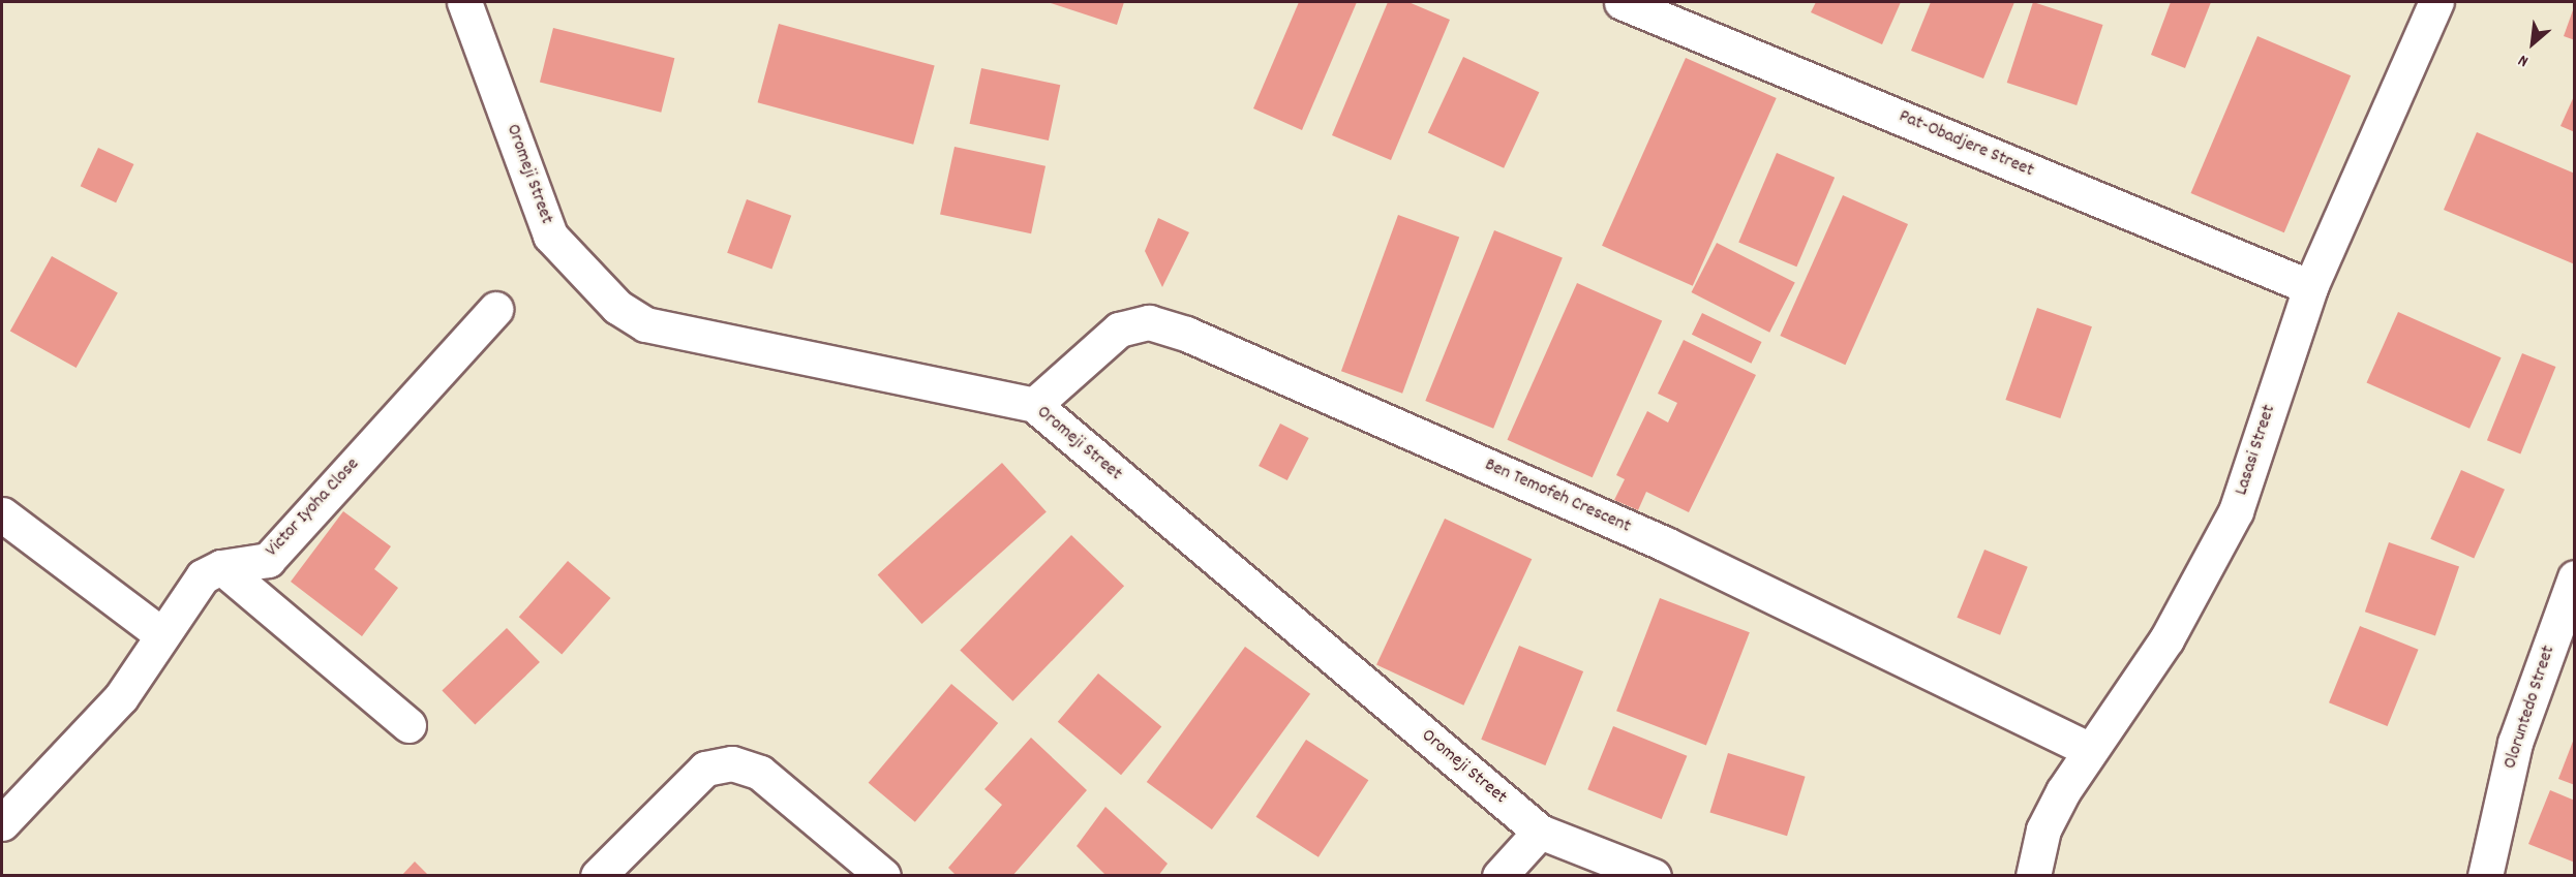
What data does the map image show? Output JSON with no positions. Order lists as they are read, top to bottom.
{
  "streets": {
    "street": [
      "Pat-Obadjere Street",
      "Oromeji Street",
      "Lasasi Street",
      "Ben Temofeh Crescent",
      "Victor Iyoha Close",
      "Oloruntedo Street"
    ]
  },
  "crossings": [
    ["Pat-Obadjere Street", "Lasasi Street"],
    ["Oromeji Street", "Ben Temofeh Crescent"],
    ["Lasasi Street", "Ben Temofeh Crescent"]
  ],
  "north": "bottom left"
}
